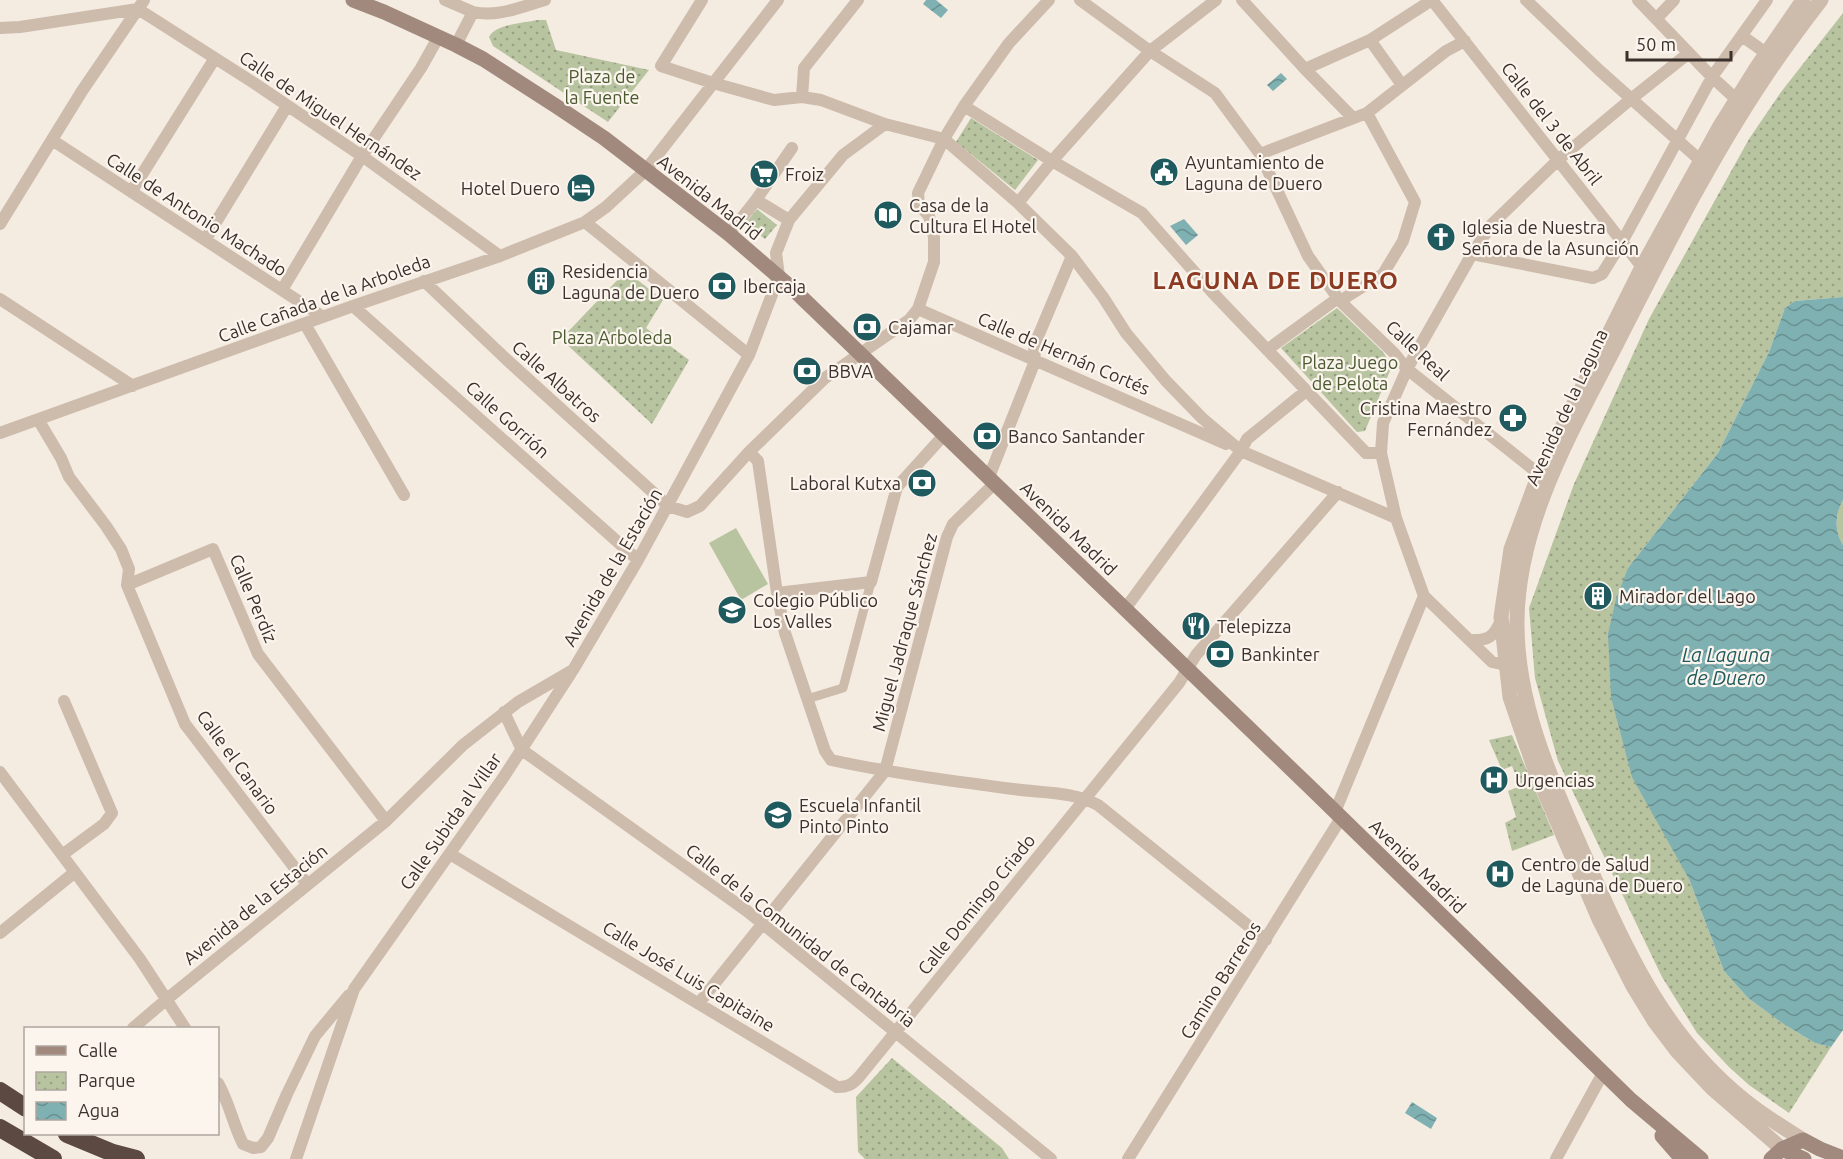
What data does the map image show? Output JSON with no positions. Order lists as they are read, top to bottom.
{
  "streets": {
    "main road": ["Avenida Madrid", "Avenida de la Laguna"],
    "street": [
      "Calle de Miguel Hernández",
      "Calle del 3 de Abril",
      "Calle de Antonio Machado",
      "Calle Cañada de la Arboleda",
      "Calle Real",
      "Calle de Hernán Cortés",
      "Calle Albatros",
      "Calle Gorrión",
      "Avenida de la Estación",
      "Calle Perdíz",
      "Miguel Jadraque Sánchez",
      "Calle el Canario",
      "Calle Subida al Villar",
      "Calle Domingo Criado",
      "Calle de la Comunidad de Cantabria",
      "Calle José Luis Capitaine",
      "Camino Barreros"
    ]
  },
  "crossings": [
    ["Calle de Miguel Hernández", "Calle Cañada de la Arboleda"],
    ["Calle del 3 de Abril", "Avenida de la Laguna"],
    ["Avenida Madrid", "Calle Cañada de la Arboleda"],
    ["Avenida Madrid", "Avenida de la Estación"],
    ["Avenida Madrid", "Miguel Jadraque Sánchez"],
    ["Avenida Madrid", "Calle Domingo Criado"],
    ["Avenida Madrid", "Camino Barreros"],
    ["Calle de Antonio Machado", "Calle Cañada de la Arboleda"],
    ["Calle Cañada de la Arboleda", "Calle Albatros"],
    ["Calle Cañada de la Arboleda", "Calle Gorrión"],
    ["Calle Cañada de la Arboleda", "Calle el Canario"],
    ["Calle Real", "Avenida de la Laguna"],
    ["Calle de Hernán Cortés", "Calle Domingo Criado"],
    ["Calle Albatros", "Avenida de la Estación"],
    ["Calle Gorrión", "Avenida de la Estación"],
    ["Avenida de la Estación", "Calle Perdíz"],
    ["Avenida de la Estación", "Calle el Canario"],
    ["Avenida de la Estación", "Calle Subida al Villar"],
    ["Calle Perdíz", "Calle el Canario"],
    ["Calle Subida al Villar", "Calle de la Comunidad de Cantabria"],
    ["Calle Subida al Villar", "Calle José Luis Capitaine"],
    ["Calle Domingo Criado", "Calle de la Comunidad de Cantabria"],
    ["Calle Domingo Criado", "Calle José Luis Capitaine"],
    ["Calle de la Comunidad de Cantabria", "Calle José Luis Capitaine"]
  ],
  "districts": ["LAGUNA DE DUERO"],
  "water": ["La Laguna de Duero"],
  "parks": ["Plaza de la Fuente", "Plaza Arboleda", "Plaza Juego de Pelota"],
  "places": {
    "public building": ["Ayuntamiento de Laguna de Duero"],
    "supermarket": ["Froiz"],
    "hotel": ["Hotel Duero"],
    "library": ["Casa de la Cultura El Hotel"],
    "church": ["Iglesia de Nuestra Señora de la Asunción"],
    "building": ["Residencia Laguna de Duero", "Mirador del Lago"],
    "bank": [
      "Ibercaja",
      "Cajamar",
      "BBVA",
      "Banco Santander",
      "Laboral Kutxa",
      "Bankinter"
    ],
    "pharmacy": ["Cristina Maestro Fernández"],
    "school or university": ["Colegio Público Los Valles", "Escuela Infantil Pinto Pinto"],
    "restaurant": ["Telepizza"],
    "hospital": ["Urgencias", "Centro de Salud de Laguna de Duero"]
  },
  "legend": ["Calle", "Parque", "Agua"],
  "scale_bar": "50 m"
}
